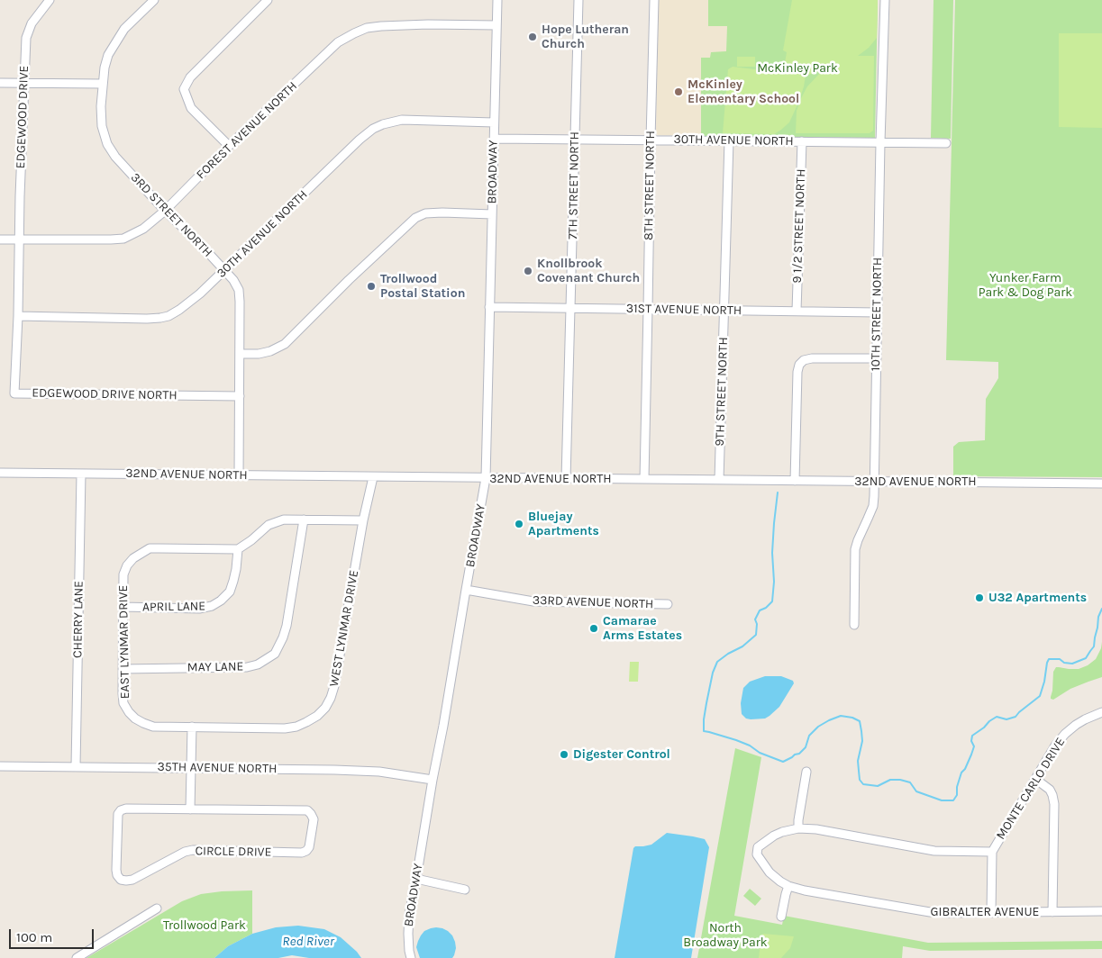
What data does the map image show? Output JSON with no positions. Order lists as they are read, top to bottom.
{
  "streets": {
    "street": [
      "EDGEWOOD DRIVE",
      "FOREST AVENUE NORTH",
      "30TH AVENUE NORTH",
      "BROADWAY",
      "7TH STREET NORTH",
      "8TH STREET NORTH",
      "3RD STREET NORTH",
      "9 1/2 STREET NORTH",
      "31ST AVENUE NORTH",
      "10TH STREET NORTH",
      "9TH STREET NORTH",
      "EDGEWOOD DRIVE NORTH",
      "32ND AVENUE NORTH",
      "33RD AVENUE NORTH",
      "APRIL LANE",
      "CHERRY LANE",
      "WEST LYNMAR DRIVE",
      "EAST LYNMAR DRIVE",
      "MAY LANE",
      "35TH AVENUE NORTH",
      "MONTE CARLO DRIVE",
      "CIRCLE DRIVE",
      "GIBRALTER AVENUE"
    ]
  },
  "crossings": [
    ["EDGEWOOD DRIVE", "FOREST AVENUE NORTH"],
    ["EDGEWOOD DRIVE", "EDGEWOOD DRIVE NORTH"],
    ["FOREST AVENUE NORTH", "BROADWAY"],
    ["FOREST AVENUE NORTH", "3RD STREET NORTH"],
    ["FOREST AVENUE NORTH", "EDGEWOOD DRIVE NORTH"],
    ["30TH AVENUE NORTH", "BROADWAY"],
    ["30TH AVENUE NORTH", "7TH STREET NORTH"],
    ["30TH AVENUE NORTH", "8TH STREET NORTH"],
    ["30TH AVENUE NORTH", "3RD STREET NORTH"],
    ["30TH AVENUE NORTH", "9 1/2 STREET NORTH"],
    ["30TH AVENUE NORTH", "10TH STREET NORTH"],
    ["30TH AVENUE NORTH", "9TH STREET NORTH"],
    ["30TH AVENUE NORTH", "EDGEWOOD DRIVE NORTH"],
    ["BROADWAY", "31ST AVENUE NORTH"],
    ["BROADWAY", "32ND AVENUE NORTH"],
    ["BROADWAY", "33RD AVENUE NORTH"],
    ["BROADWAY", "35TH AVENUE NORTH"],
    ["7TH STREET NORTH", "31ST AVENUE NORTH"],
    ["7TH STREET NORTH", "32ND AVENUE NORTH"],
    ["8TH STREET NORTH", "31ST AVENUE NORTH"],
    ["8TH STREET NORTH", "32ND AVENUE NORTH"],
    ["3RD STREET NORTH", "EDGEWOOD DRIVE NORTH"],
    ["3RD STREET NORTH", "32ND AVENUE NORTH"],
    ["9 1/2 STREET NORTH", "31ST AVENUE NORTH"],
    ["31ST AVENUE NORTH", "10TH STREET NORTH"],
    ["31ST AVENUE NORTH", "9TH STREET NORTH"],
    ["10TH STREET NORTH", "32ND AVENUE NORTH"],
    ["9TH STREET NORTH", "32ND AVENUE NORTH"],
    ["32ND AVENUE NORTH", "CHERRY LANE"],
    ["32ND AVENUE NORTH", "WEST LYNMAR DRIVE"],
    ["APRIL LANE", "EAST LYNMAR DRIVE"],
    ["CHERRY LANE", "35TH AVENUE NORTH"],
    ["WEST LYNMAR DRIVE", "EAST LYNMAR DRIVE"],
    ["EAST LYNMAR DRIVE", "MAY LANE"],
    ["MONTE CARLO DRIVE", "GIBRALTER AVENUE"]
  ],
  "water": ["Red River"],
  "parks": [
    "McKinley Park",
    "Yunker Farm Park & Dog Park",
    "Trollwood Park",
    "North Broadway Park"
  ],
  "places": [
    "Hope Lutheran Church",
    "McKinley Elementary School",
    "Knollbrook Covenant Church",
    "Trollwood Postal Station",
    "Bluejay Apartments",
    "U32 Apartments",
    "Camarae Arms Estates",
    "Digester Control"
  ],
  "scale_bar": "100 m"
}
